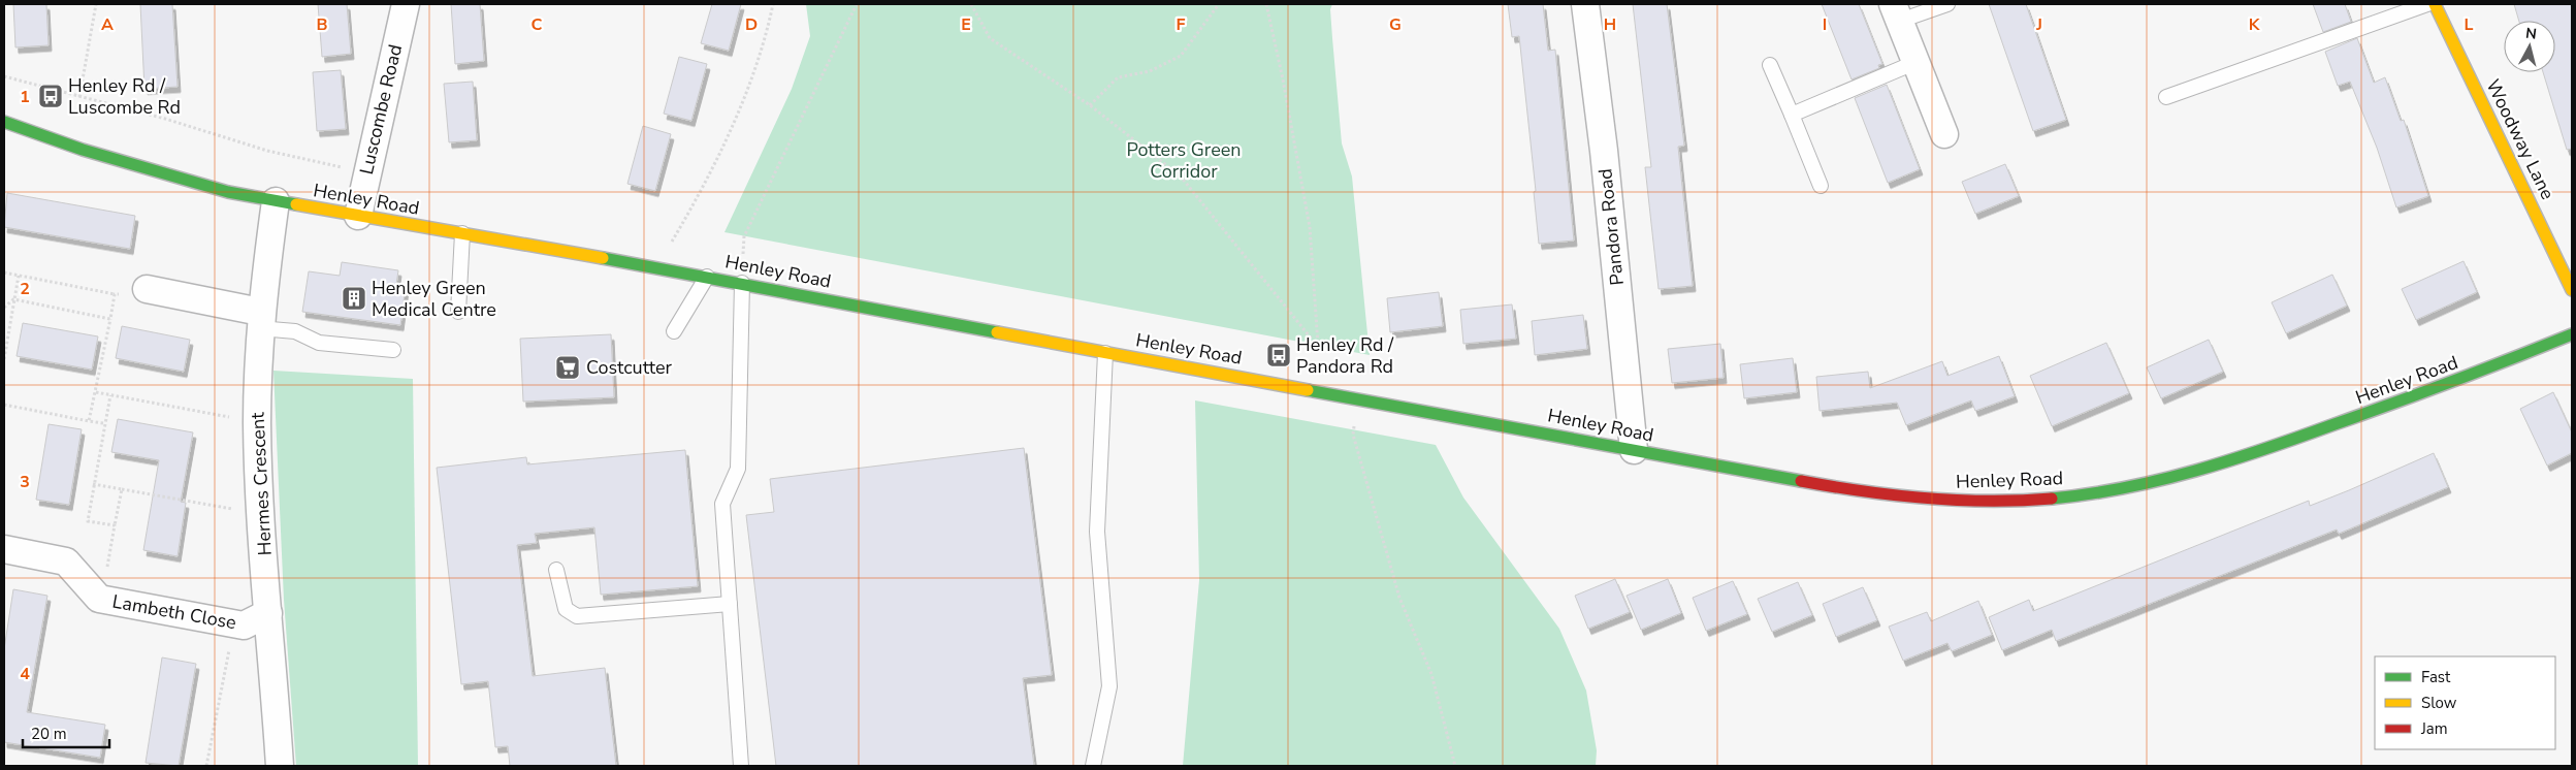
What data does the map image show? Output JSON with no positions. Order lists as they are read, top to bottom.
{
  "streets": {
    "main road": ["Woodway Lane", "Henley Road"],
    "street": [
      "Luscombe Road",
      "Pandora Road",
      "Hermes Crescent",
      "Lambeth Close"
    ]
  },
  "crossings": [
    ["Luscombe Road", "Henley Road"],
    ["Henley Road", "Pandora Road"],
    ["Henley Road", "Hermes Crescent"],
    ["Hermes Crescent", "Lambeth Close"]
  ],
  "parks": ["Potters Green Corridor"],
  "places": {
    "bus stop": ["Henley Rd / Luscombe Rd", "Henley Rd / Pandora Rd"],
    "building": ["Henley Green Medical Centre"],
    "supermarket": ["Costcutter"]
  },
  "legend": ["Fast", "Slow", "Jam"],
  "scale_bar": "20 m",
  "north": "top",
  "grid": {
    "columns": [
      "A",
      "B",
      "C",
      "D",
      "E",
      "F",
      "G",
      "H",
      "I",
      "J",
      "K",
      "L"
    ],
    "rows": [
      "1",
      "2",
      "3",
      "4"
    ]
  }
}
